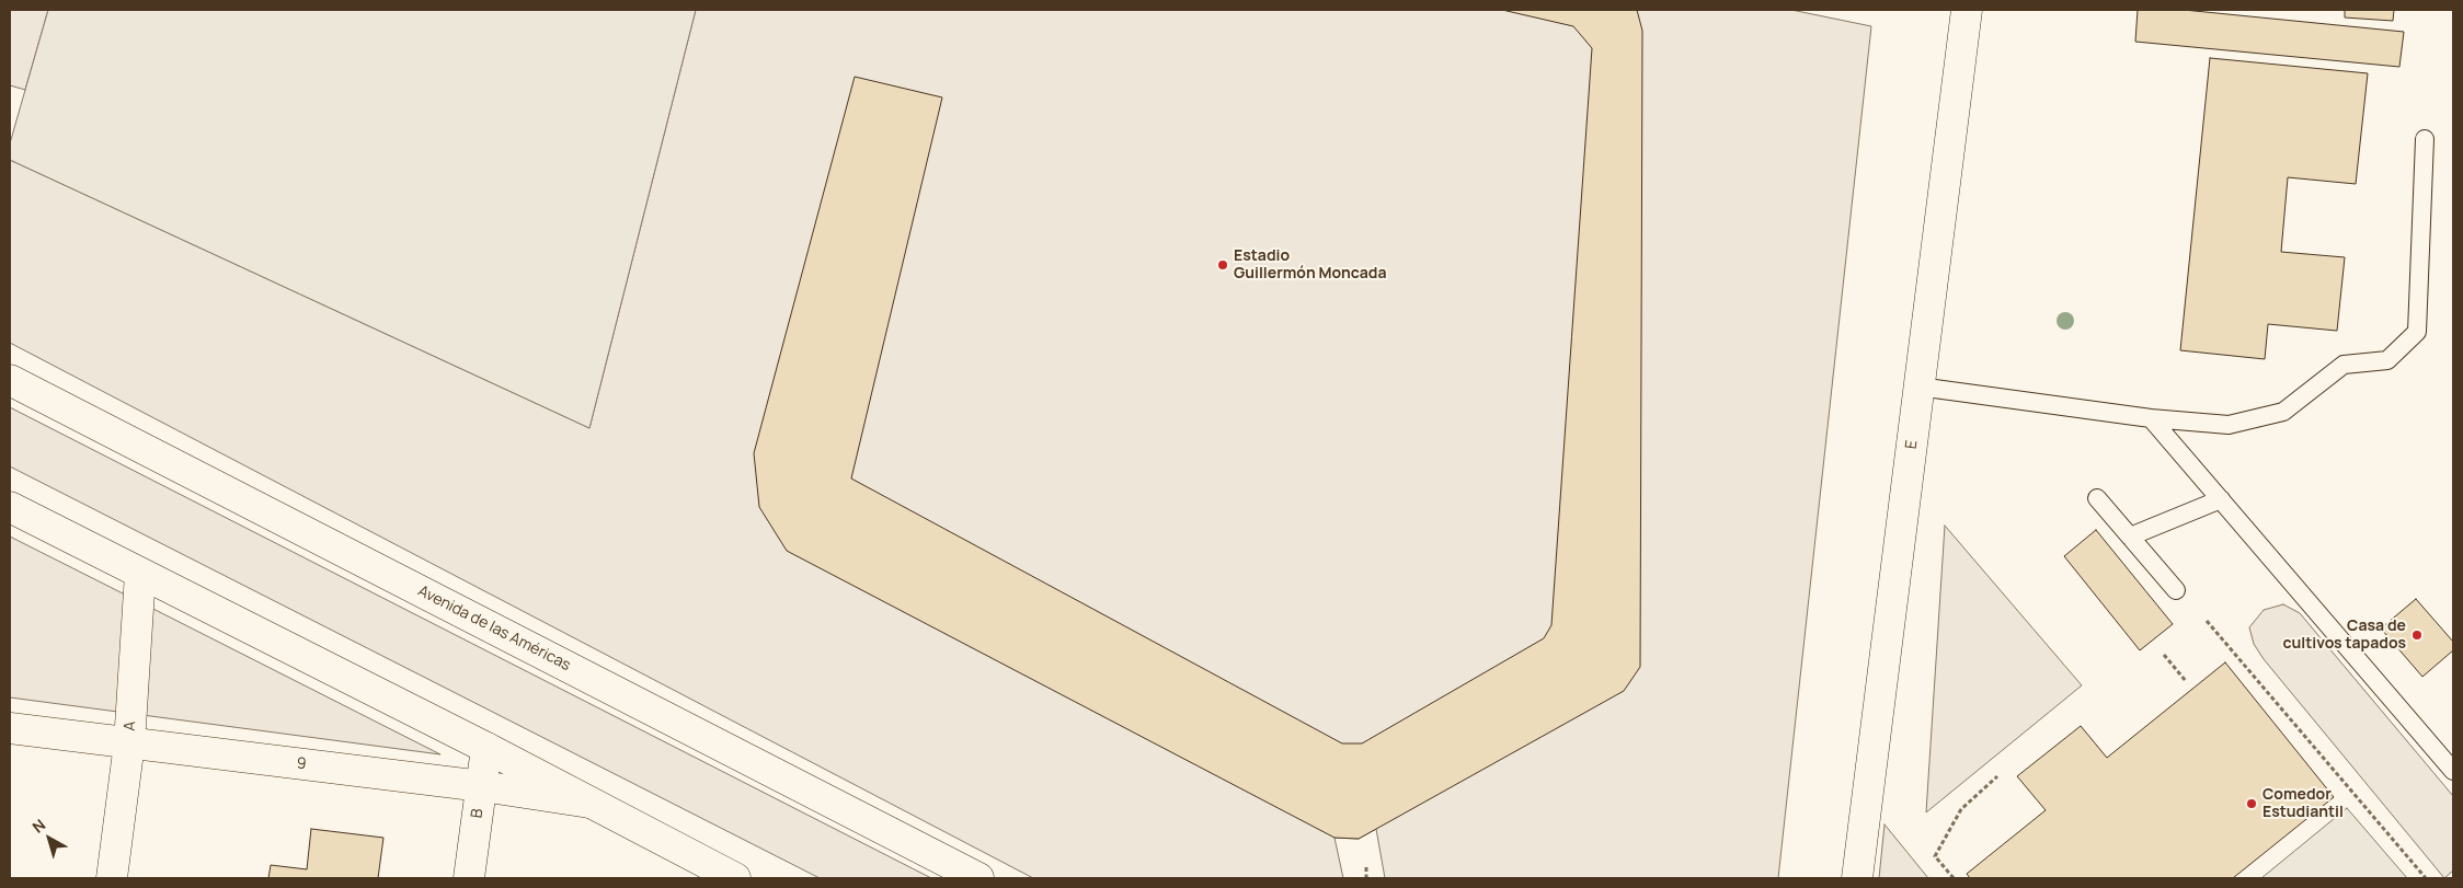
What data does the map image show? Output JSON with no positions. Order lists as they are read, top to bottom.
{
  "streets": {
    "street": [
      "E",
      "Avenida de las Américas",
      "A",
      "9",
      "B"
    ]
  },
  "crossings": [
    ["A", "9"],
    ["9", "B"]
  ],
  "places": ["Estadio Guillermón Moncada", "Casa de cultivos tapados", "Comedor Estudiantil"],
  "north": "top left"
}
